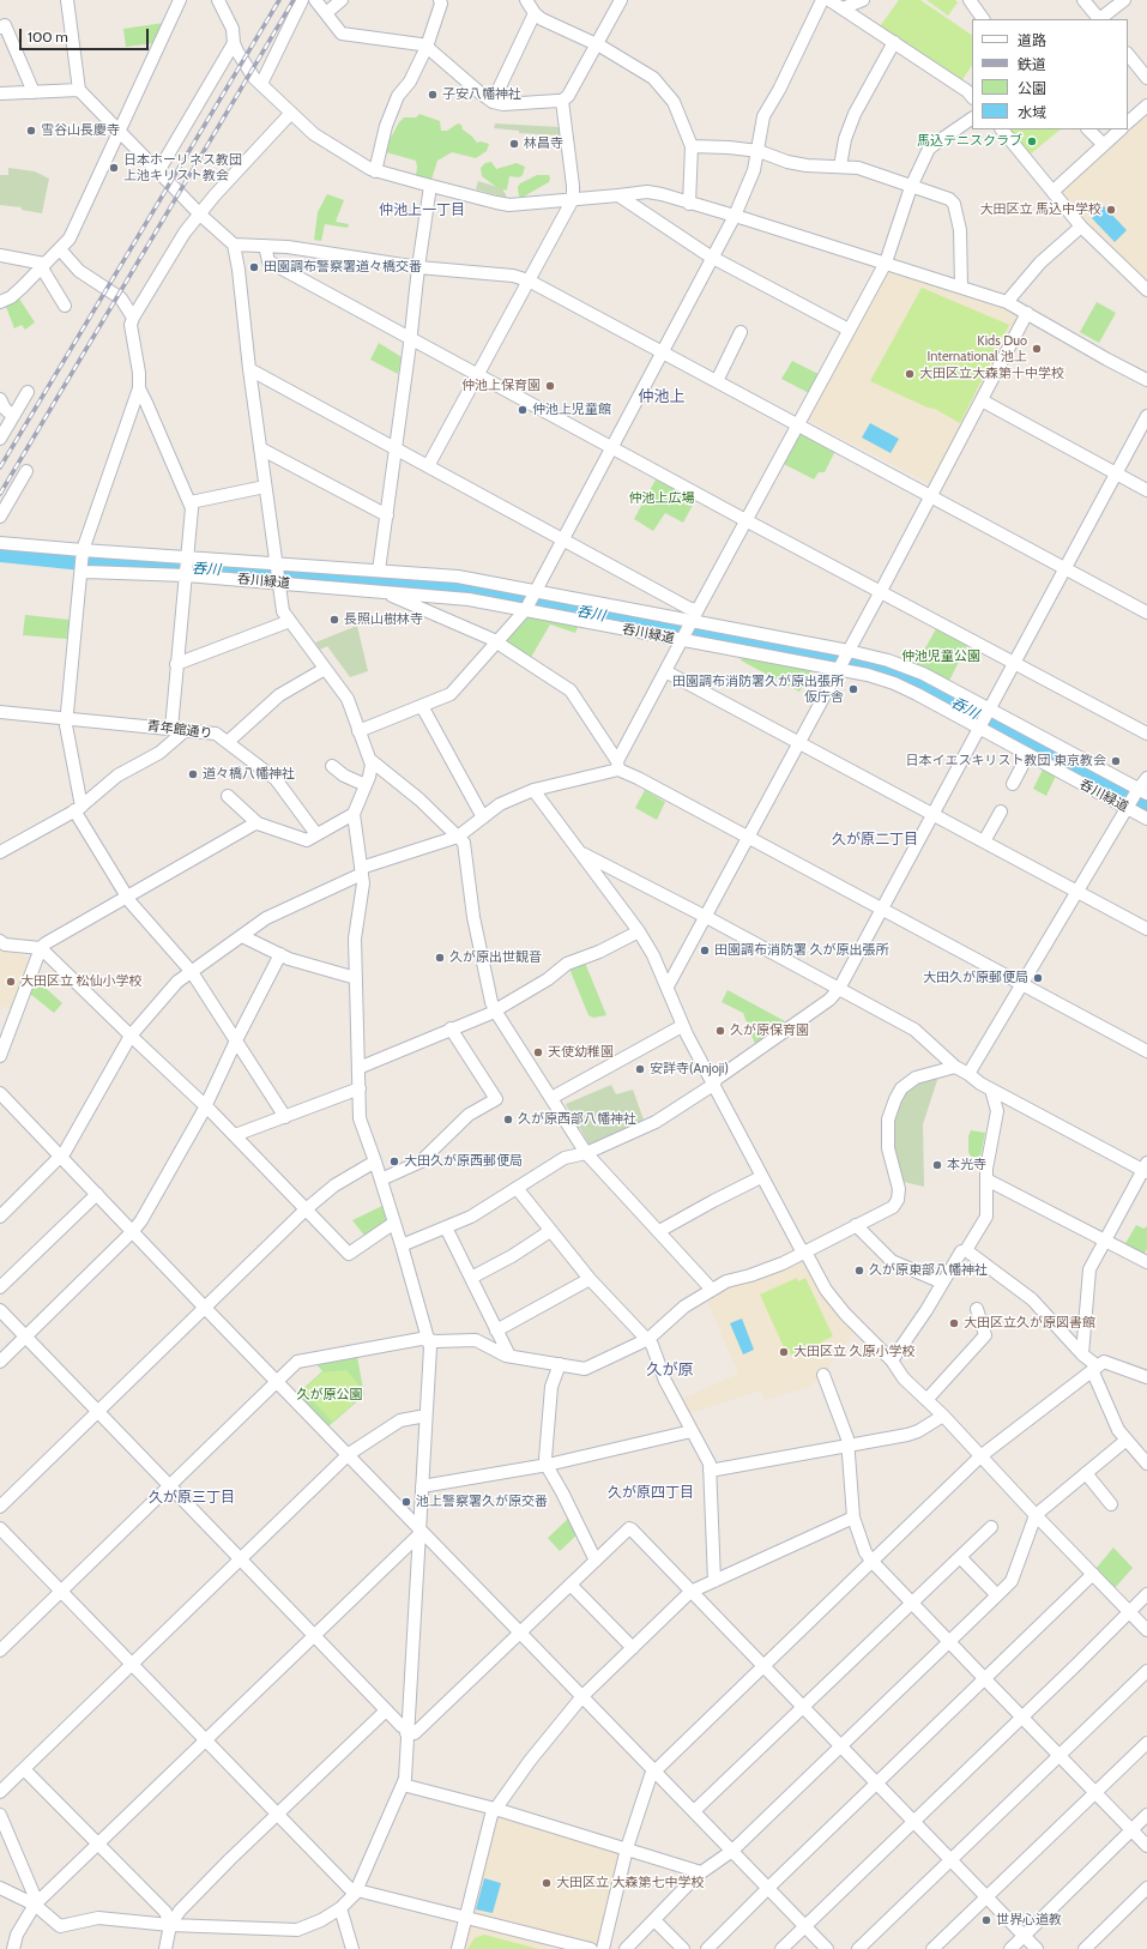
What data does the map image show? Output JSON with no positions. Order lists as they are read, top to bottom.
{
  "streets": {
    "street": ["呑川緑道", "青年館通り"]
  },
  "districts": [
    "仲池上一丁目",
    "仲池上",
    "久が原二丁目",
    "久が原",
    "久が原四丁目",
    "久が原三丁目"
  ],
  "water": ["呑川"],
  "parks": ["仲池上広場", "仲池児童公園", "久が原公園"],
  "places": [
    "子安八幡神社",
    "雪谷山長慶寺",
    "馬込テニスクラブ",
    "林昌寺",
    "日本ホーリネス教団 上池キリスト教会",
    "大田区立 馬込中学校",
    "田園調布警察署道々橋交番",
    "Kids Duo International 池上",
    "大田区立大森第十中学校",
    "仲池上保育園",
    "仲池上児童館",
    "長照山樹林寺",
    "田園調布消防署久が原出張所 仮庁舎",
    "日本イエスキリスト教団 東京教会",
    "道々橋八幡神社",
    "田園調布消防署 久が原出張所",
    "久が原出世観音",
    "大田久が原郵便局",
    "大田区立 松仙小学校",
    "久が原保育園",
    "天使幼稚園",
    "安詳寺(Anjoji)",
    "久が原西部八幡神社",
    "大田久が原西郵便局",
    "本光寺",
    "久が原東部八幡神社",
    "大田区立久が原図書館",
    "大田区立 久原小学校",
    "池上警察署久が原交番",
    "大田区立 大森第七中学校",
    "世界心道教"
  ],
  "legend": [
    "道路",
    "鉄道",
    "公園",
    "水域"
  ],
  "scale_bar": "100 m"
}
